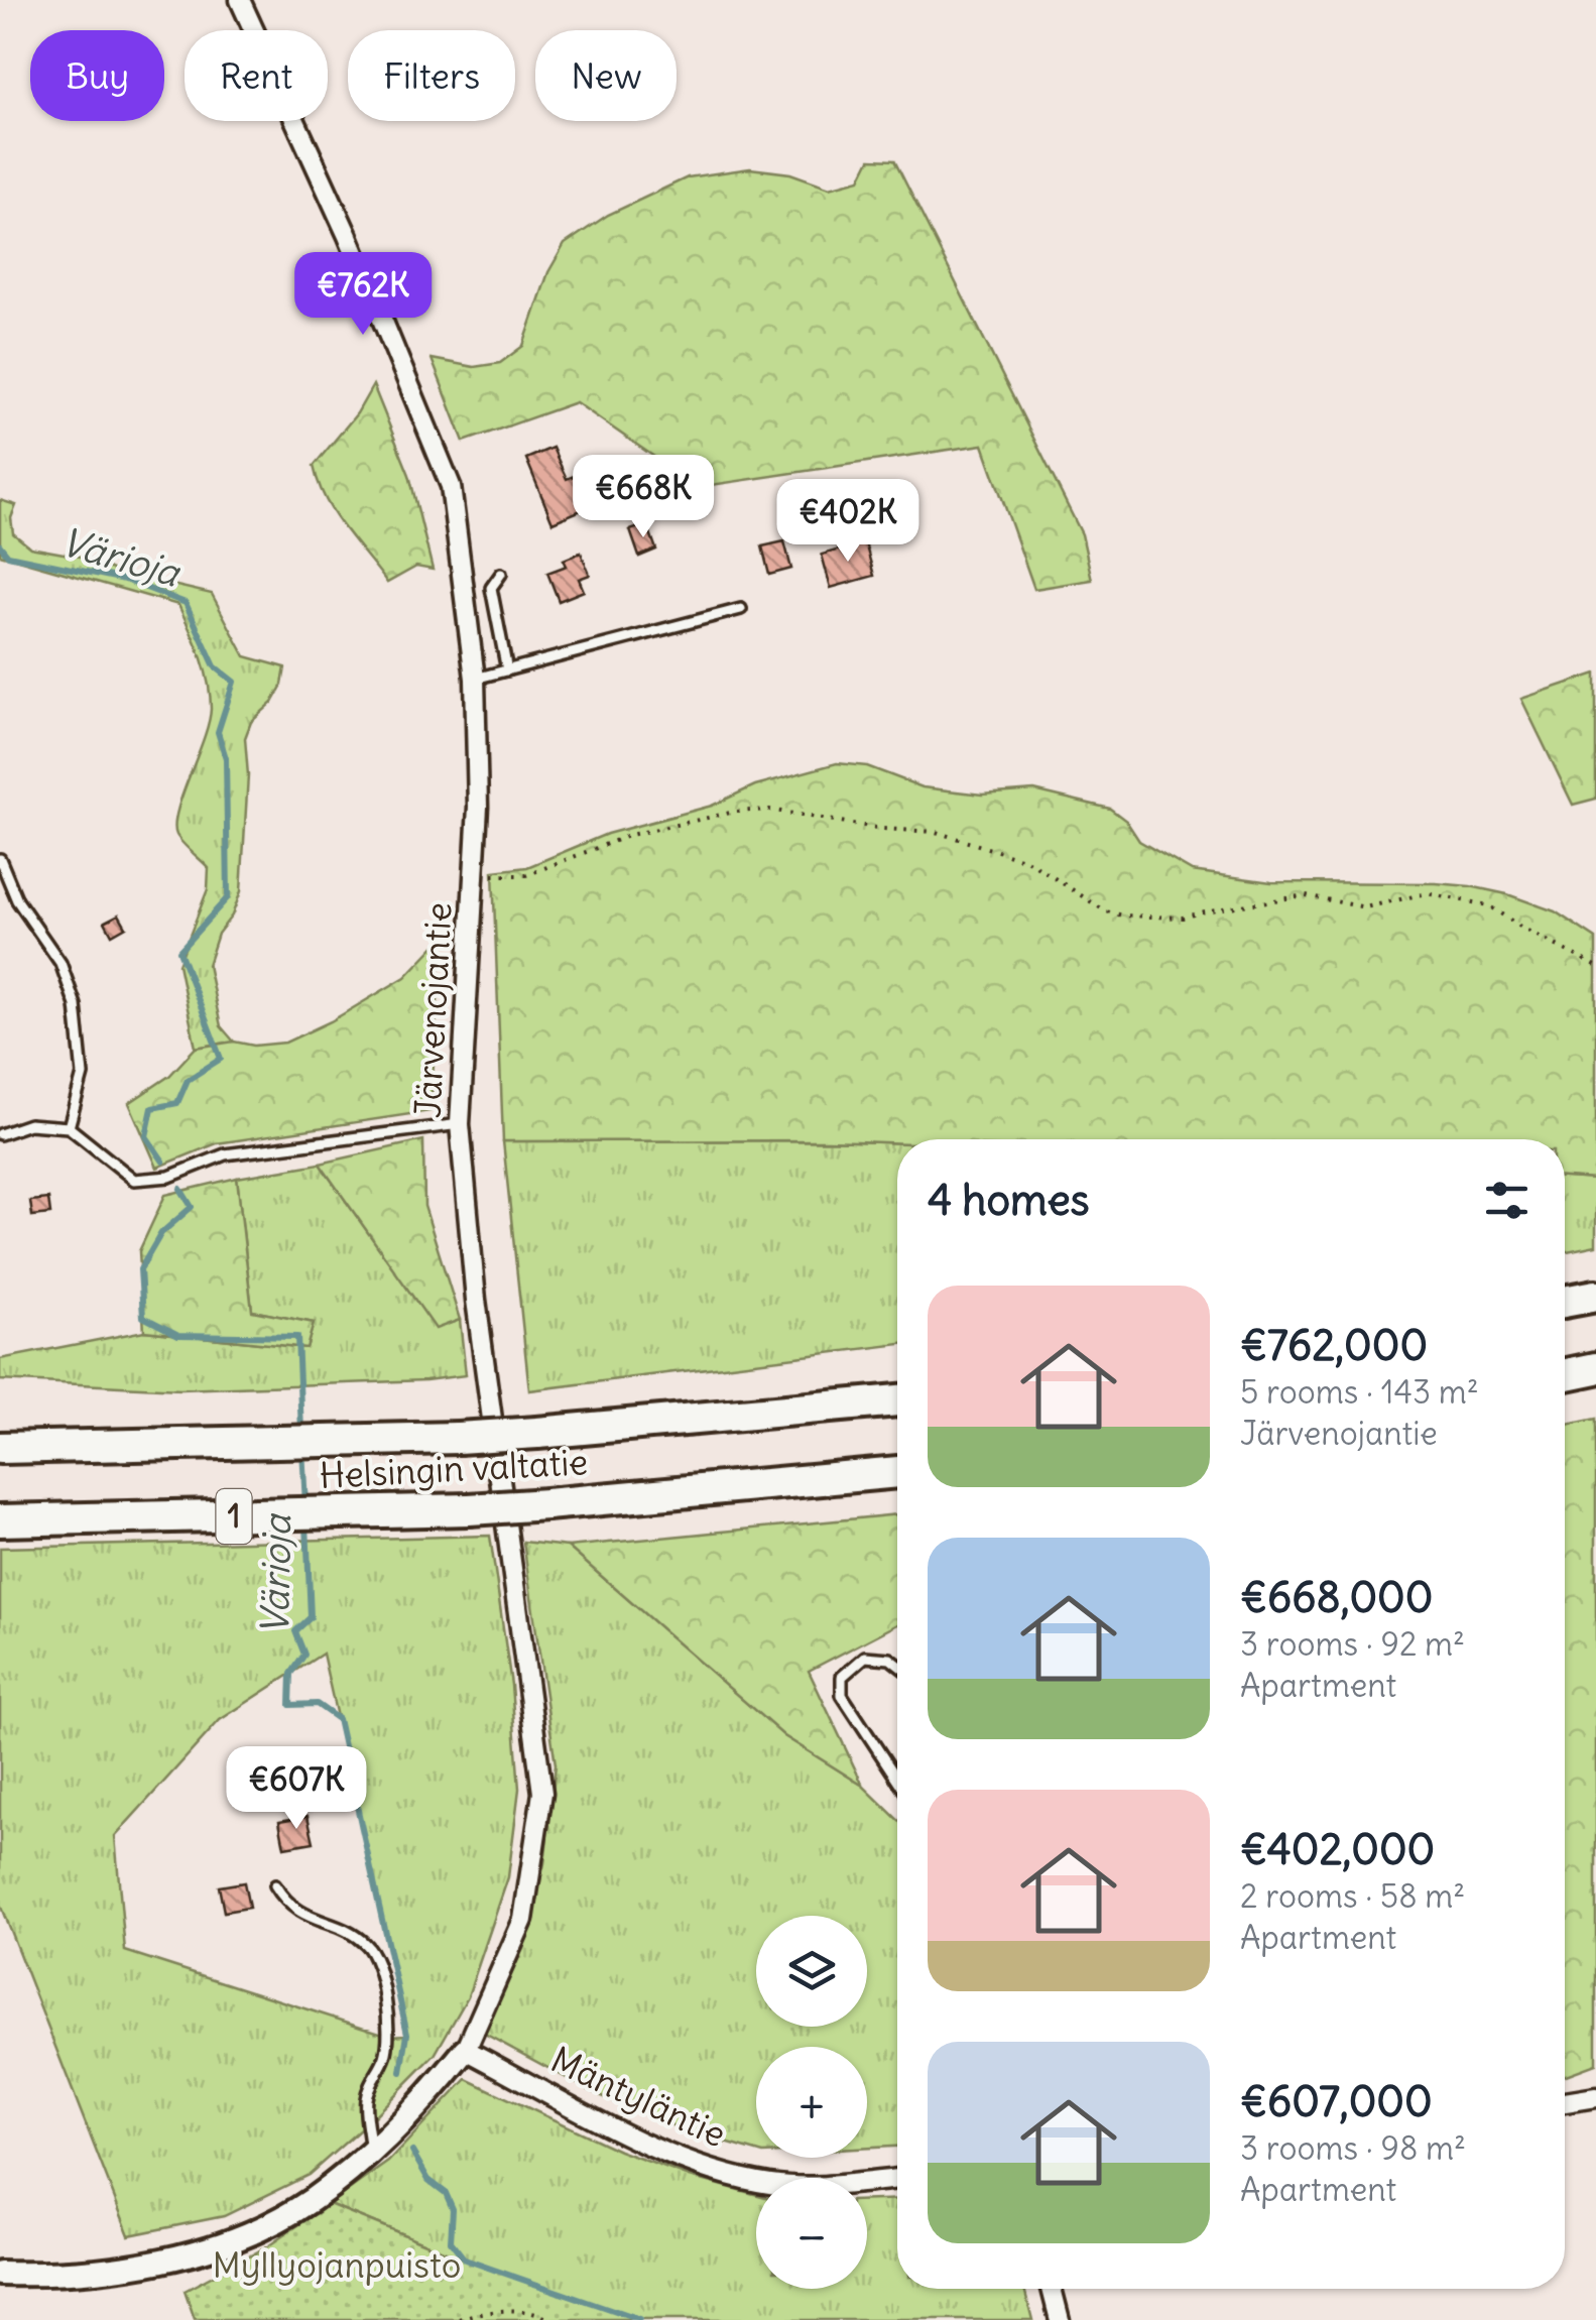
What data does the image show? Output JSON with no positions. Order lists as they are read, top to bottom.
{
  "streets": {
    "highway": ["Helsingin valtatie", "1"],
    "street": ["Järvenojantie", "Mäntyläntie"]
  },
  "crossings": [
    ["Järvenojantie", "Mäntyläntie"]
  ],
  "water": ["Värioja"],
  "parks": ["Myllyojanpuisto"],
  "page": {
    "chip": [
      "Buy",
      "Rent",
      "Filters",
      "New"
    ],
    "price": [
      "€762K",
      "€668K",
      "€402K",
      "€607K"
    ],
    "heading": "4 homes",
    "list": [
      {
        "name": "€762,000",
        "note": "5 rooms · 143 m² · Järvenojantie"
      },
      {
        "name": "€668,000",
        "note": "3 rooms · 92 m² · Apartment"
      },
      {
        "name": "€402,000",
        "note": "2 rooms · 58 m² · Apartment"
      },
      {
        "name": "€607,000",
        "note": "3 rooms · 98 m² · Apartment"
      }
    ],
    "map_buttons": ["+", "−"]
  }
}
